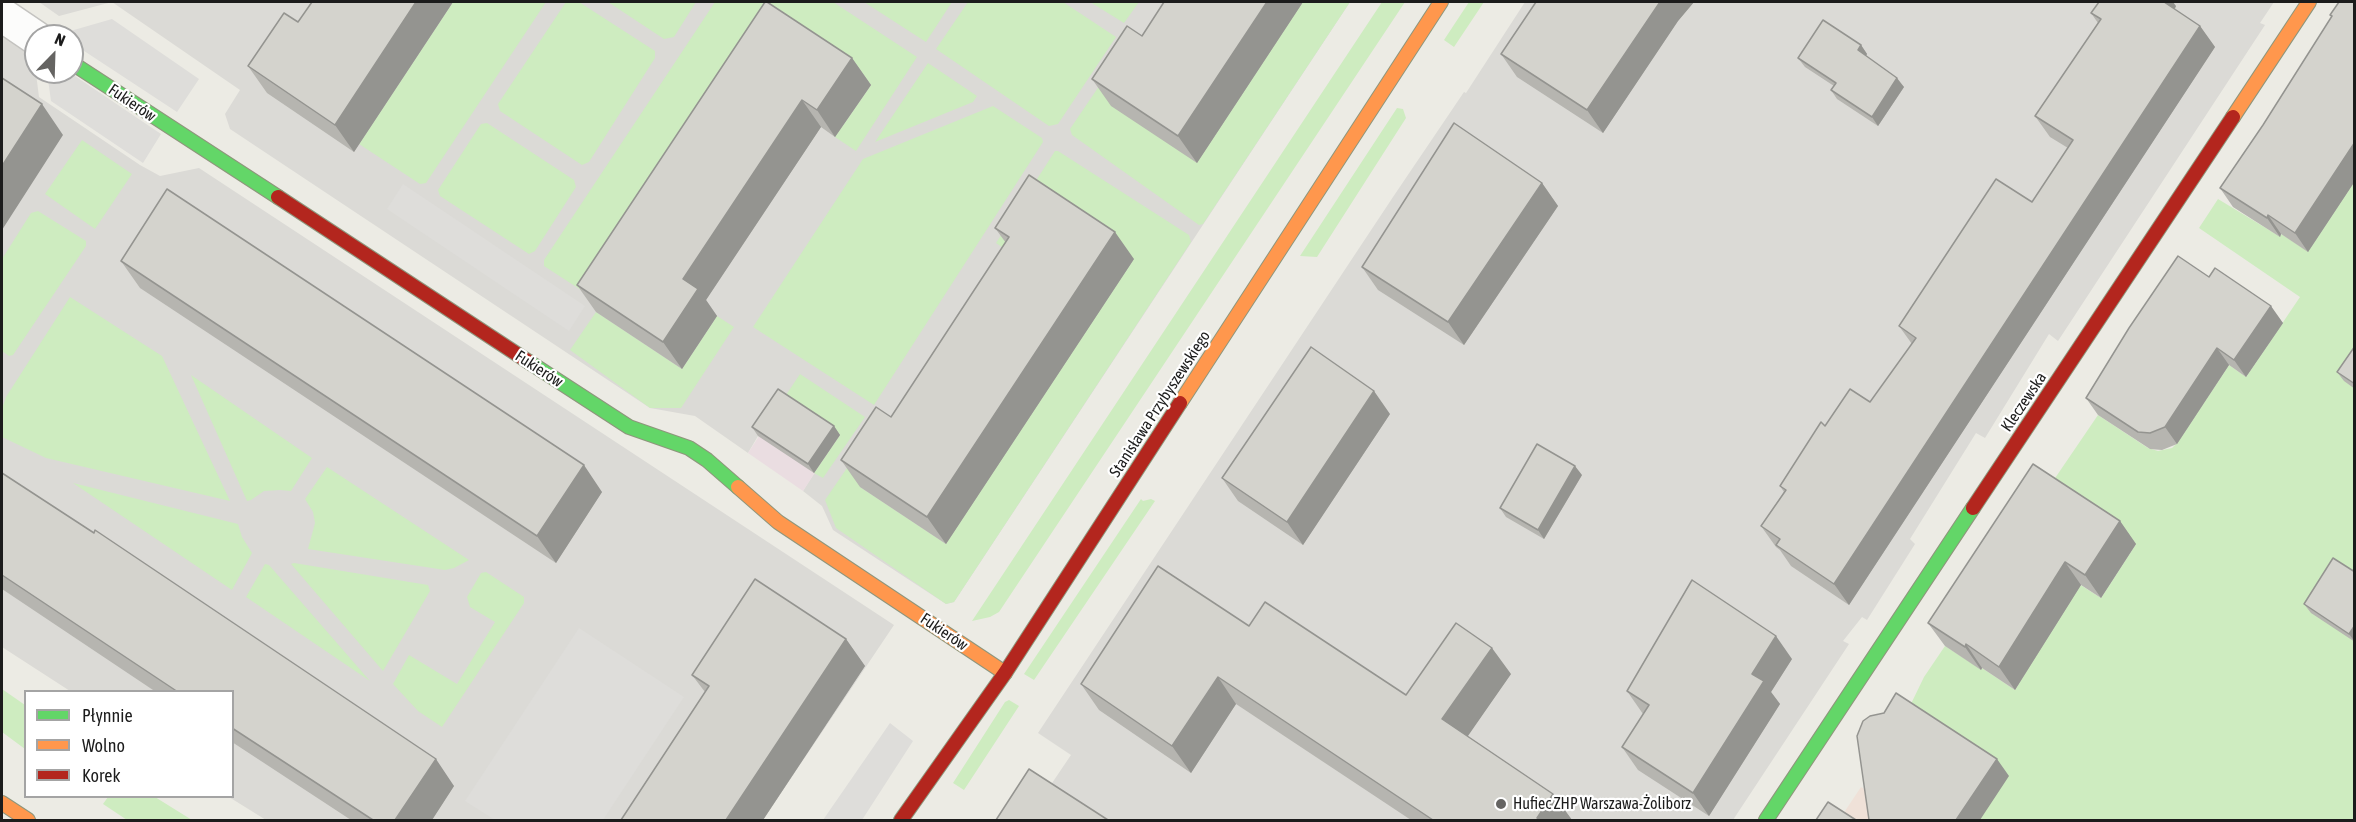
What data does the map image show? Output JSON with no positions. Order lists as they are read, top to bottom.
{
  "streets": {
    "street": ["Fukierów", "Kleczewska", "Stanisława Przybyszewskiego"]
  },
  "crossings": [
    ["Fukierów", "Stanisława Przybyszewskiego"]
  ],
  "places": ["Hufiec ZHP Warszawa-Żoliborz"],
  "legend": ["Płynnie", "Wolno", "Korek"],
  "north": "top right"
}
